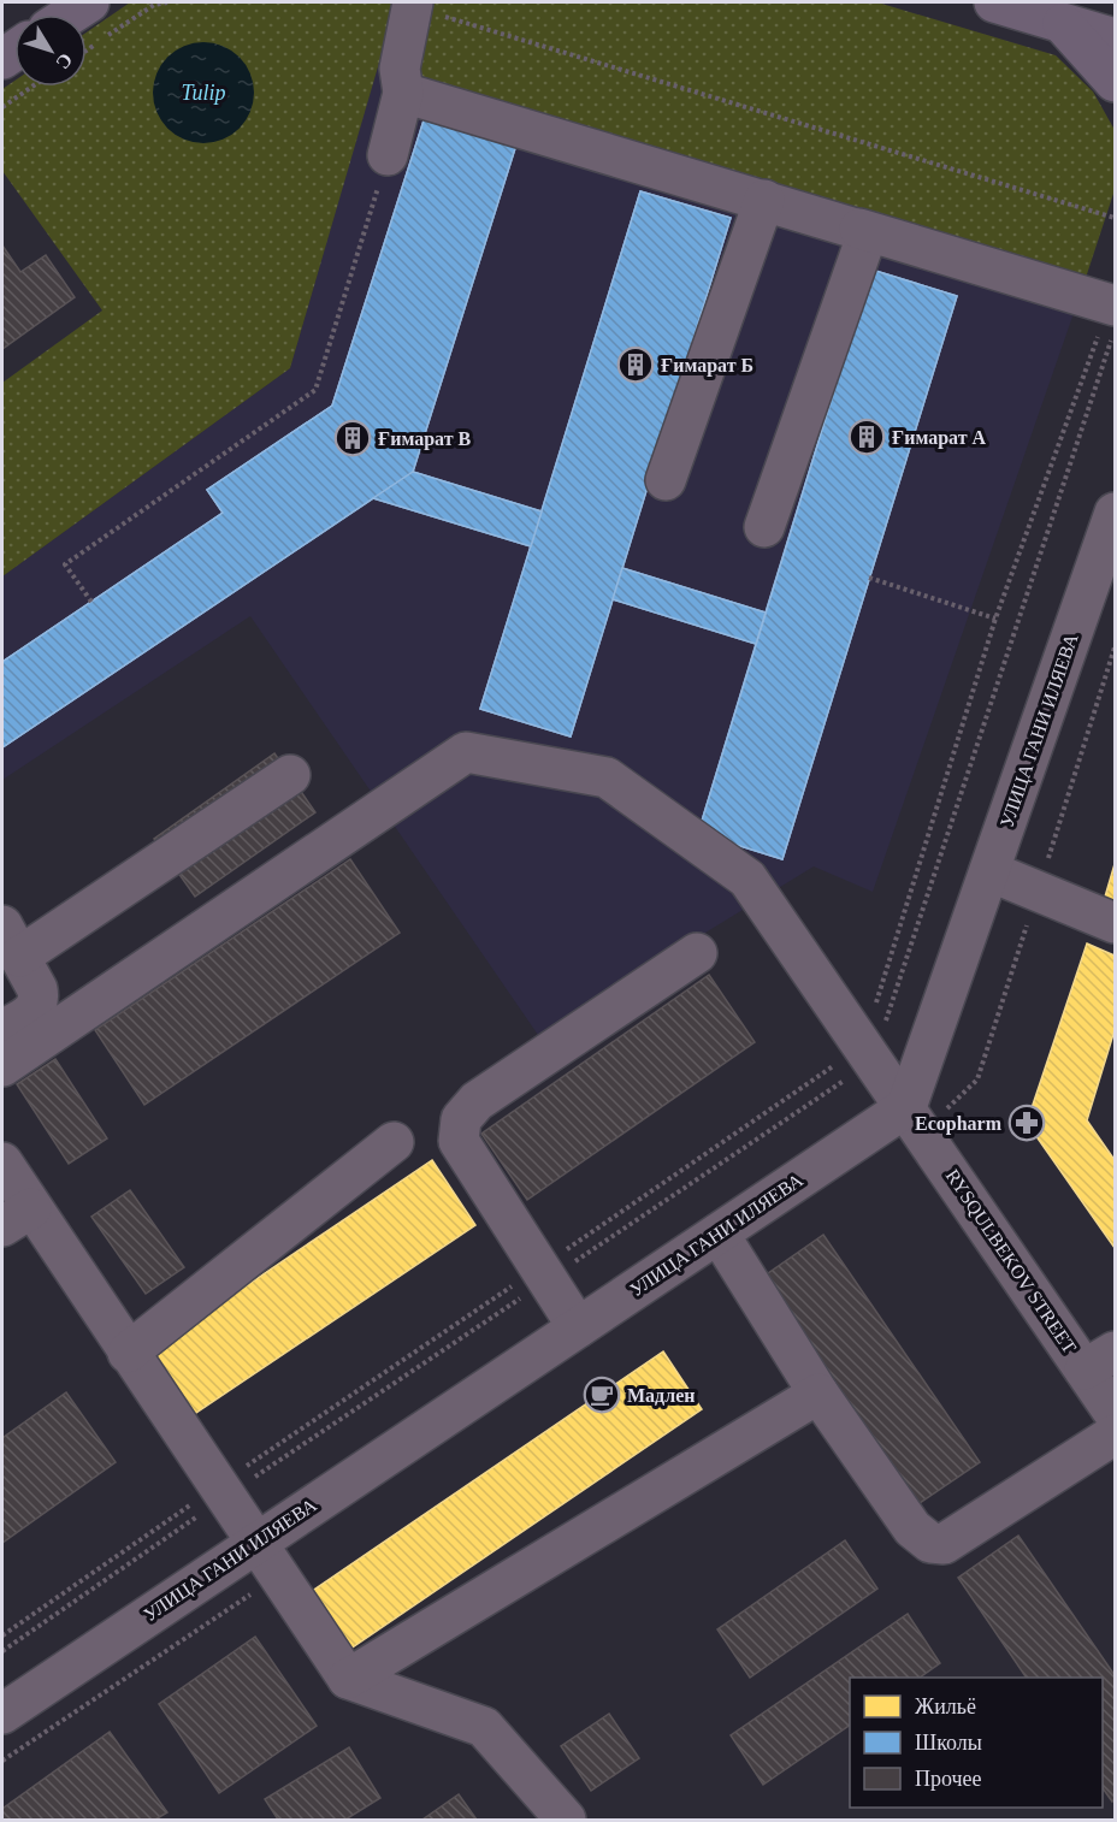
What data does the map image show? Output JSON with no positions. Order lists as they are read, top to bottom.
{
  "streets": {
    "street": ["УЛИЦА ГАНИ ИЛЯЕВА", "RYSQULBEKOV STREET"]
  },
  "crossings": [
    ["УЛИЦА ГАНИ ИЛЯЕВА", "RYSQULBEKOV STREET"]
  ],
  "water": ["Tulip"],
  "places": {
    "building": ["Ғимарат Б", "Ғимарат А", "Ғимарат В"],
    "pharmacy": ["Ecopharm"],
    "cafe": ["Мадлен"]
  },
  "legend": ["Жильё", "Школы", "Прочее"],
  "north": "bottom right"
}
